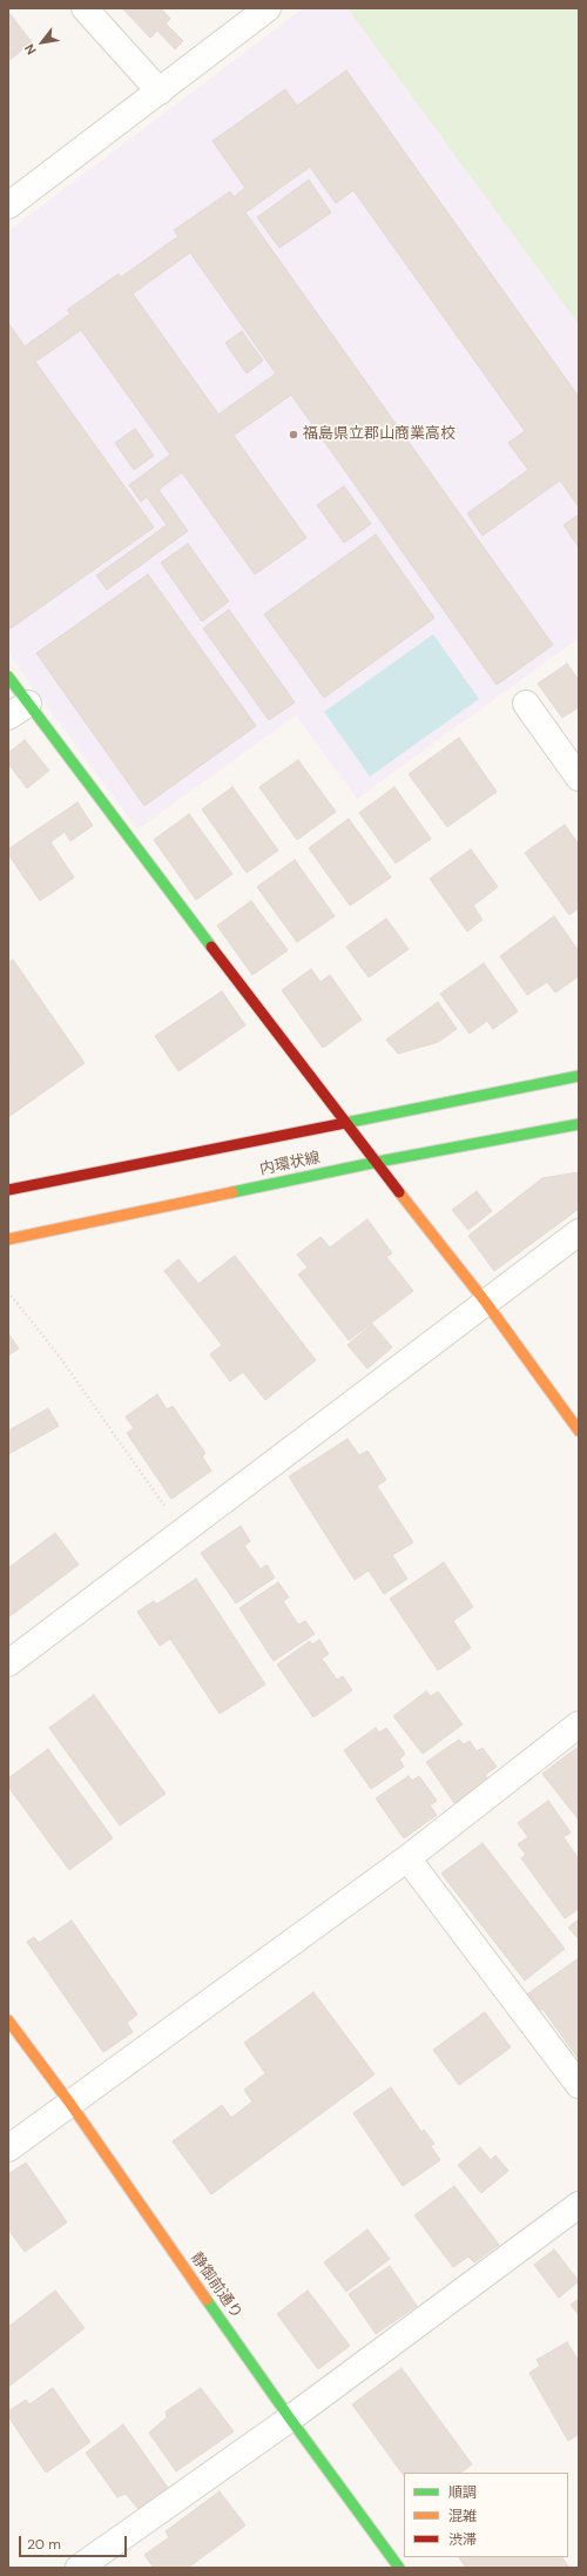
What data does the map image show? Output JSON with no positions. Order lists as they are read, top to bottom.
{
  "streets": {
    "street": ["内環状線", "静御前通り"]
  },
  "places": ["福島県立郡山商業高校"],
  "legend": ["順調", "混雑", "渋滞"],
  "scale_bar": "20 m",
  "north": "bottom left"
}
